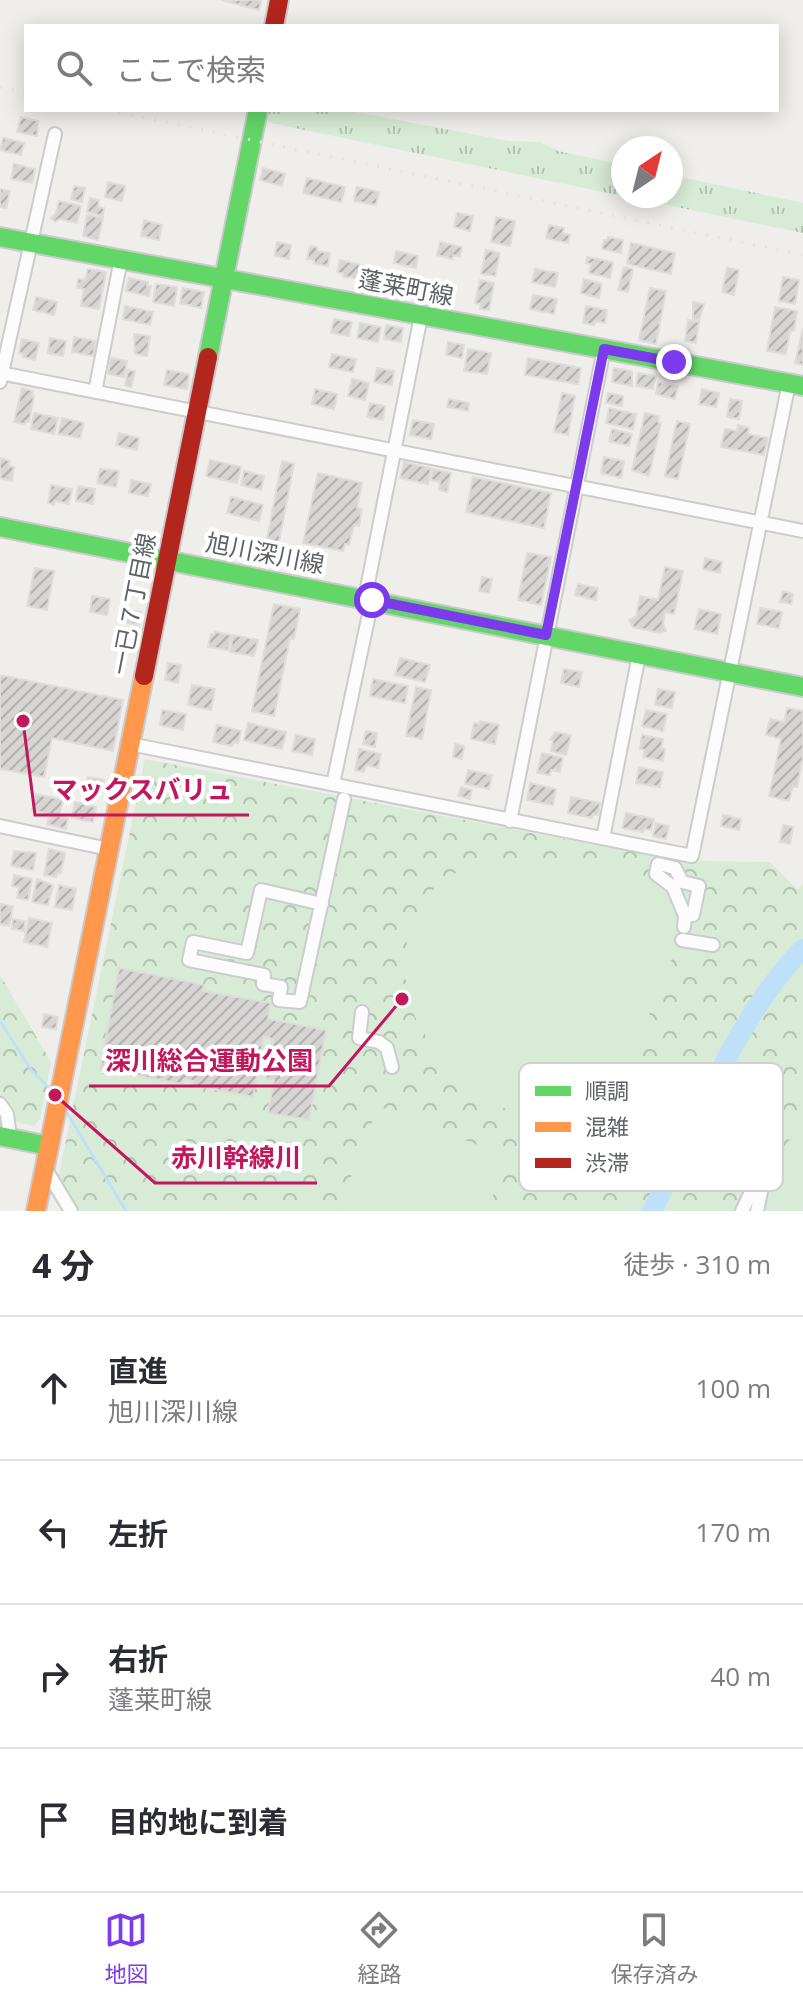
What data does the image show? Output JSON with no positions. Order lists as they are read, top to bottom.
{
  "streets": {
    "street": ["蓬莱町線", "旭川深川線", "一已７丁目線"]
  },
  "crossings": [
    ["蓬莱町線", "一已７丁目線"],
    ["旭川深川線", "一已７丁目線"]
  ],
  "places": ["マックスバリュ", "深川総合運動公園", "赤川幹線川"],
  "legend": ["順調", "混雑", "渋滞"],
  "north": "top right",
  "page": {
    "search": "ここで検索",
    "heading": ["4 分", "徒歩 · 310 m"],
    "list": [
      ["直進", "旭川深川線", "100 m"],
      ["左折", "170 m"],
      ["右折", "蓬莱町線", "40 m"],
      "目的地に到着"
    ],
    "nav": ["地図", "経路", "保存済み"]
  }
}
